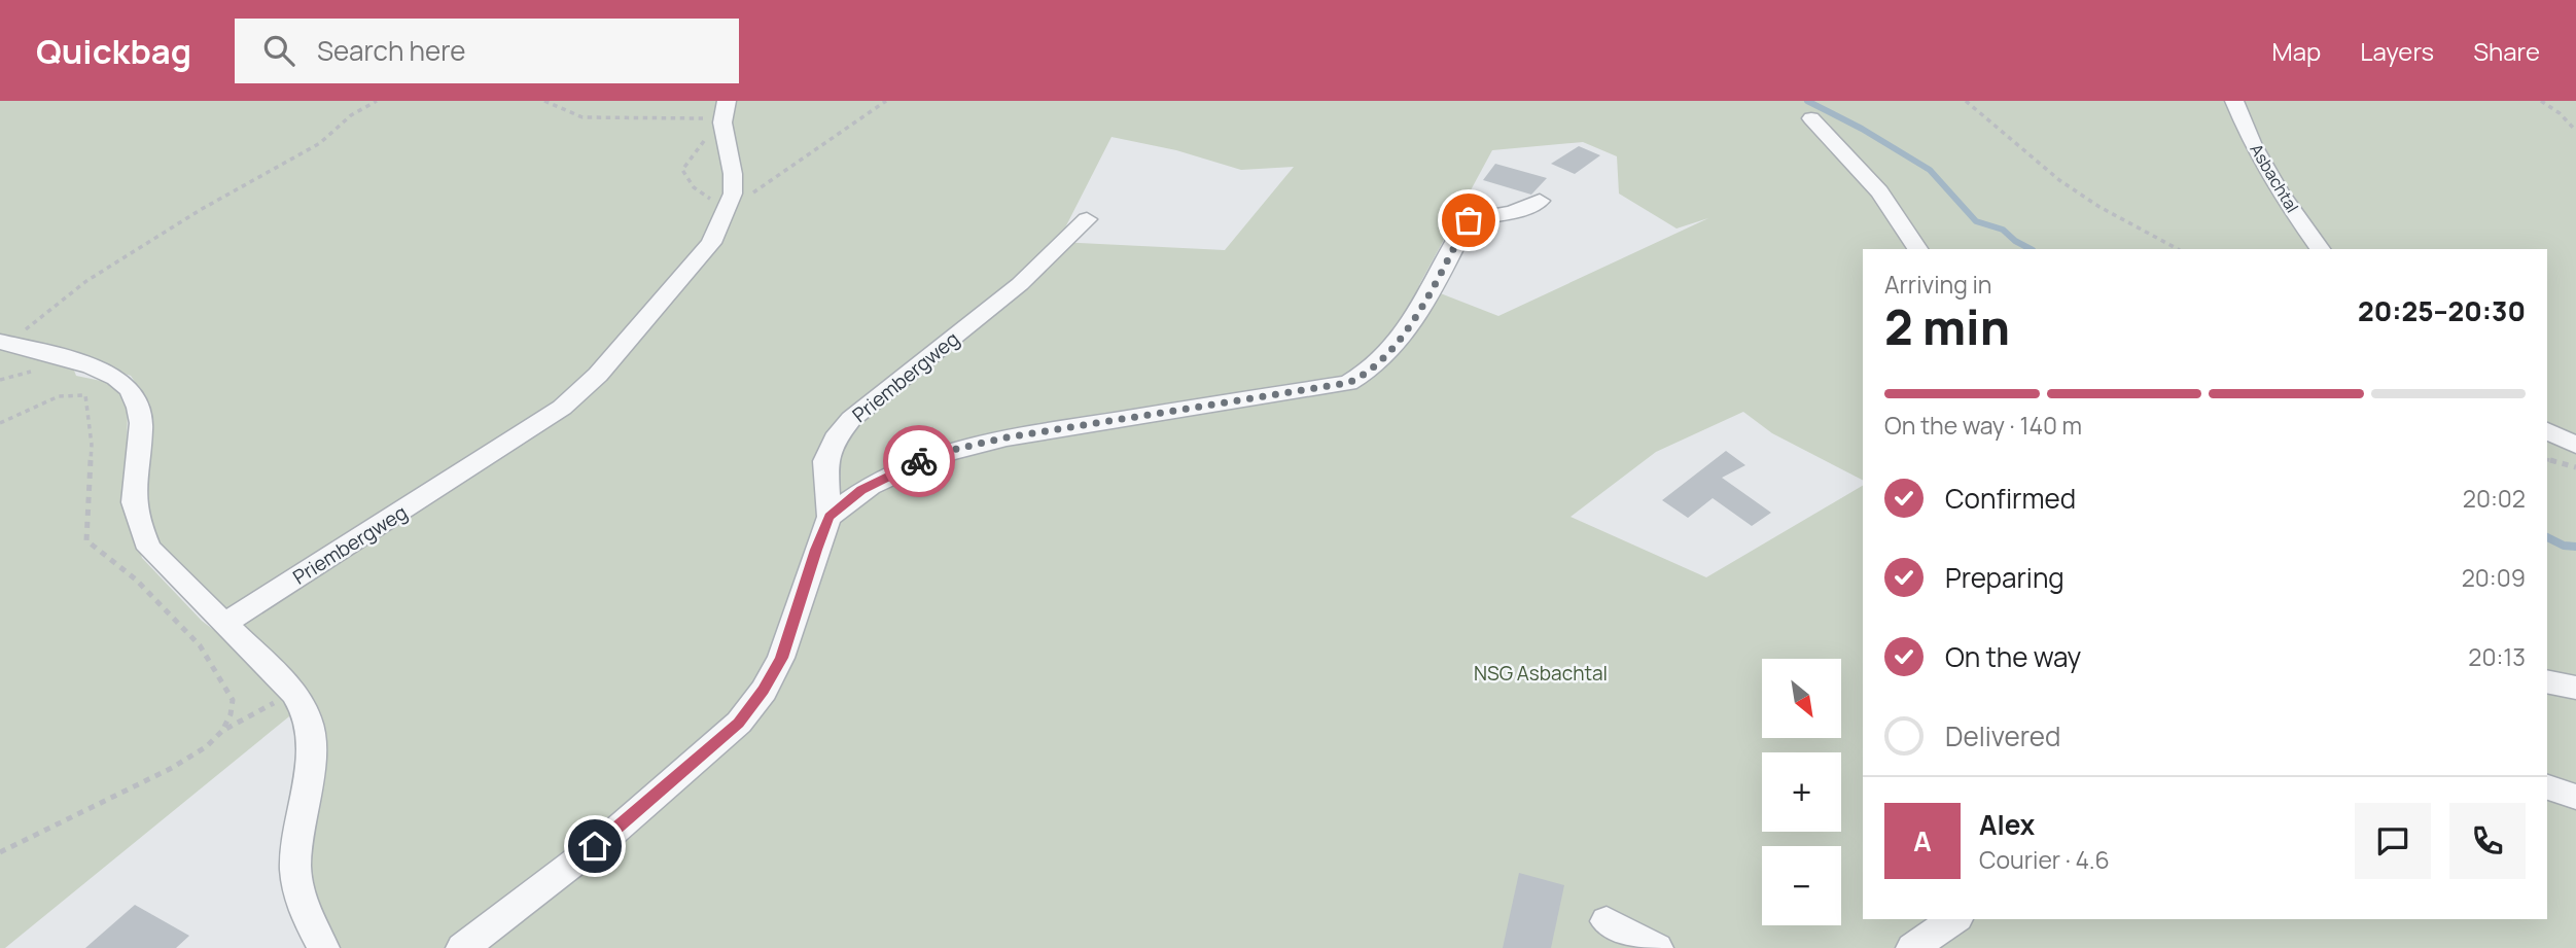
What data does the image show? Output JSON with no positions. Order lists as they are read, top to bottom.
{
  "streets": {
    "street": ["Asbachtal", "Priembergweg"]
  },
  "parks": ["NSG Asbachtal"],
  "north": "bottom right",
  "page": {
    "header": "Quickbag",
    "search": "Search here",
    "nav": ["Map", "Layers", "Share"],
    "heading": ["2 min", "Arriving in", "20:25–20:30"],
    "panel": ["Alex", "Courier · 4.6"],
    "bar": "On the way · 140 m",
    "list": [
      ["Confirmed", "20:02"],
      ["Preparing", "20:09"],
      ["On the way", "20:13"],
      "Delivered"
    ],
    "map_buttons": ["+", "−"],
    "round": "A"
  }
}
